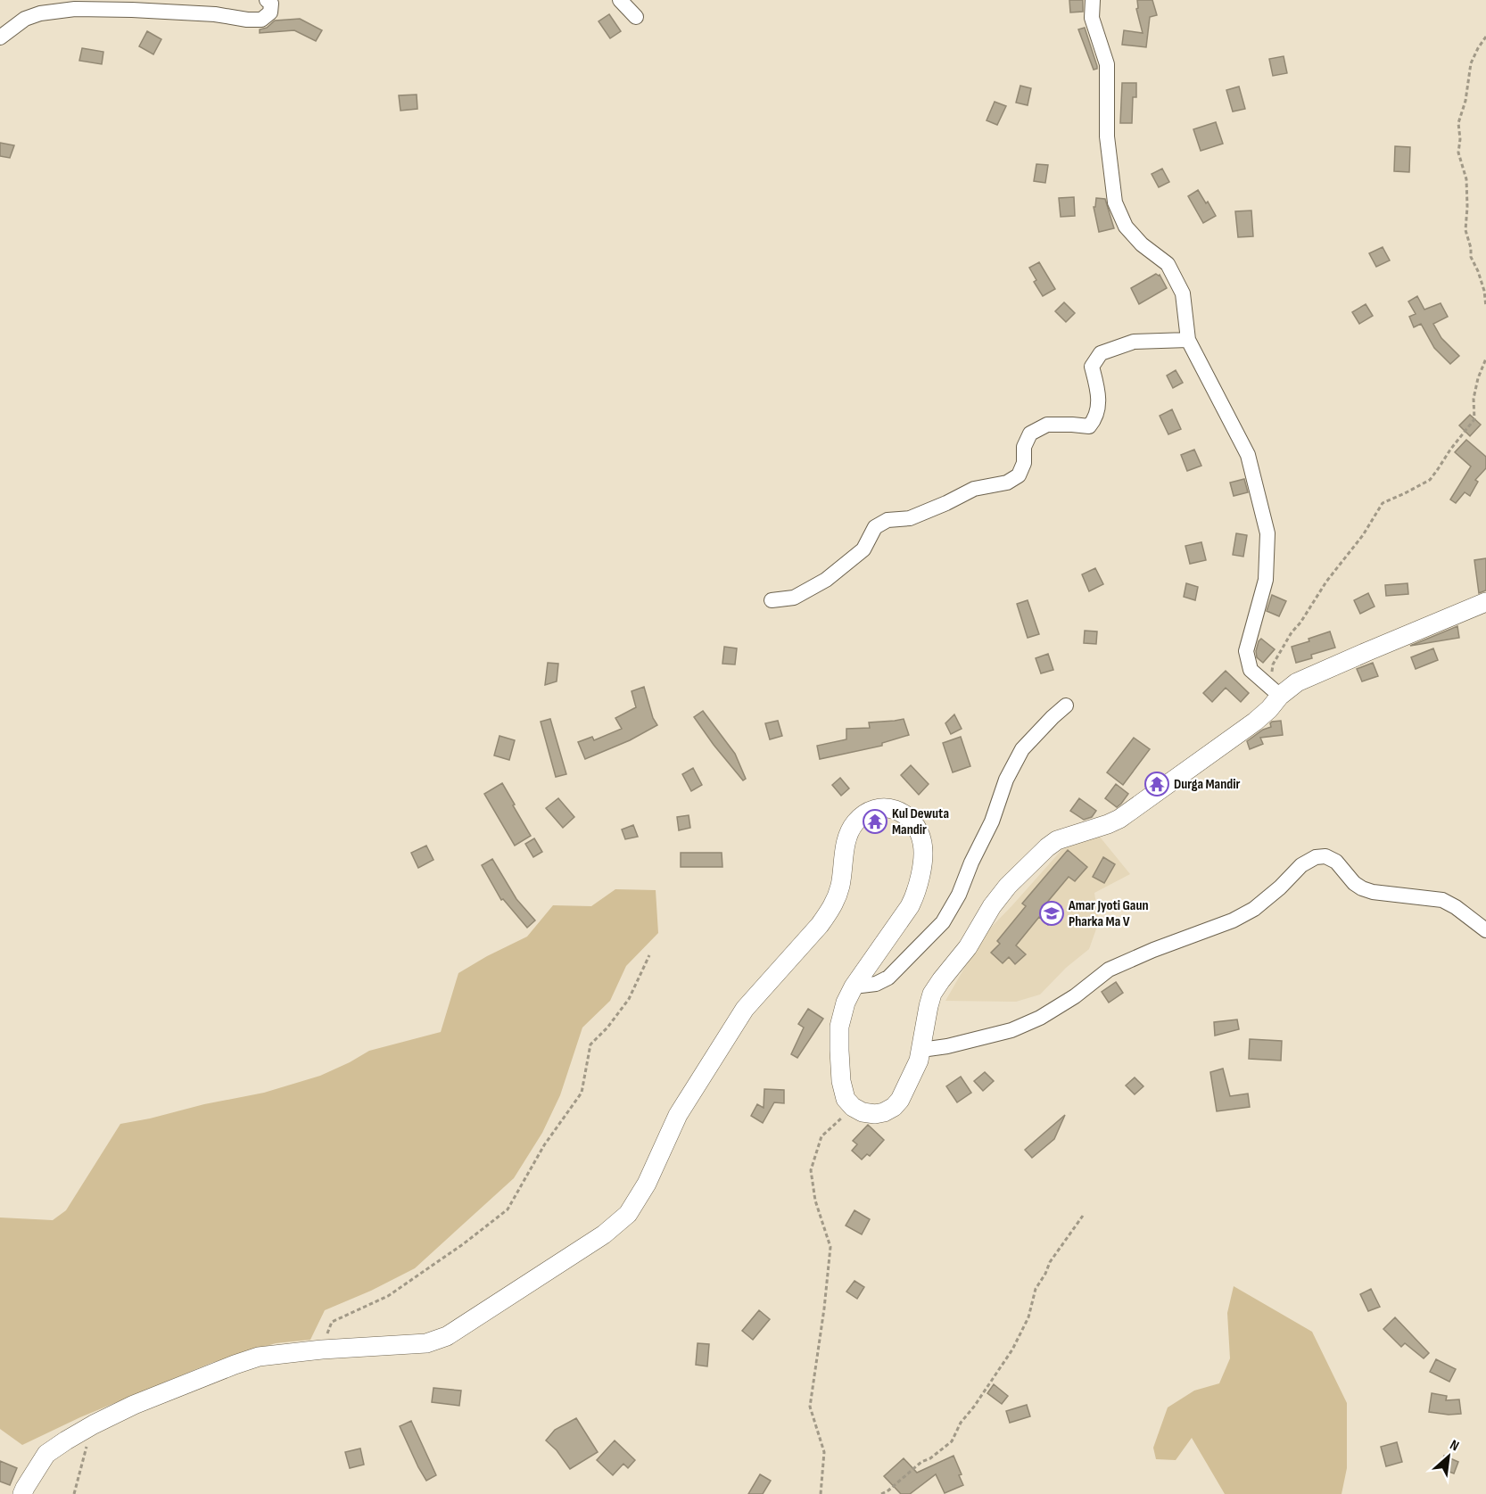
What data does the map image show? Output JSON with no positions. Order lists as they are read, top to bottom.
{
  "places": {
    "temple": ["Durga Mandir", "Kul Dewuta Mandir"],
    "school or university": ["Amar Jyoti Gaun Pharka Ma V"]
  },
  "north": "top right"
}
